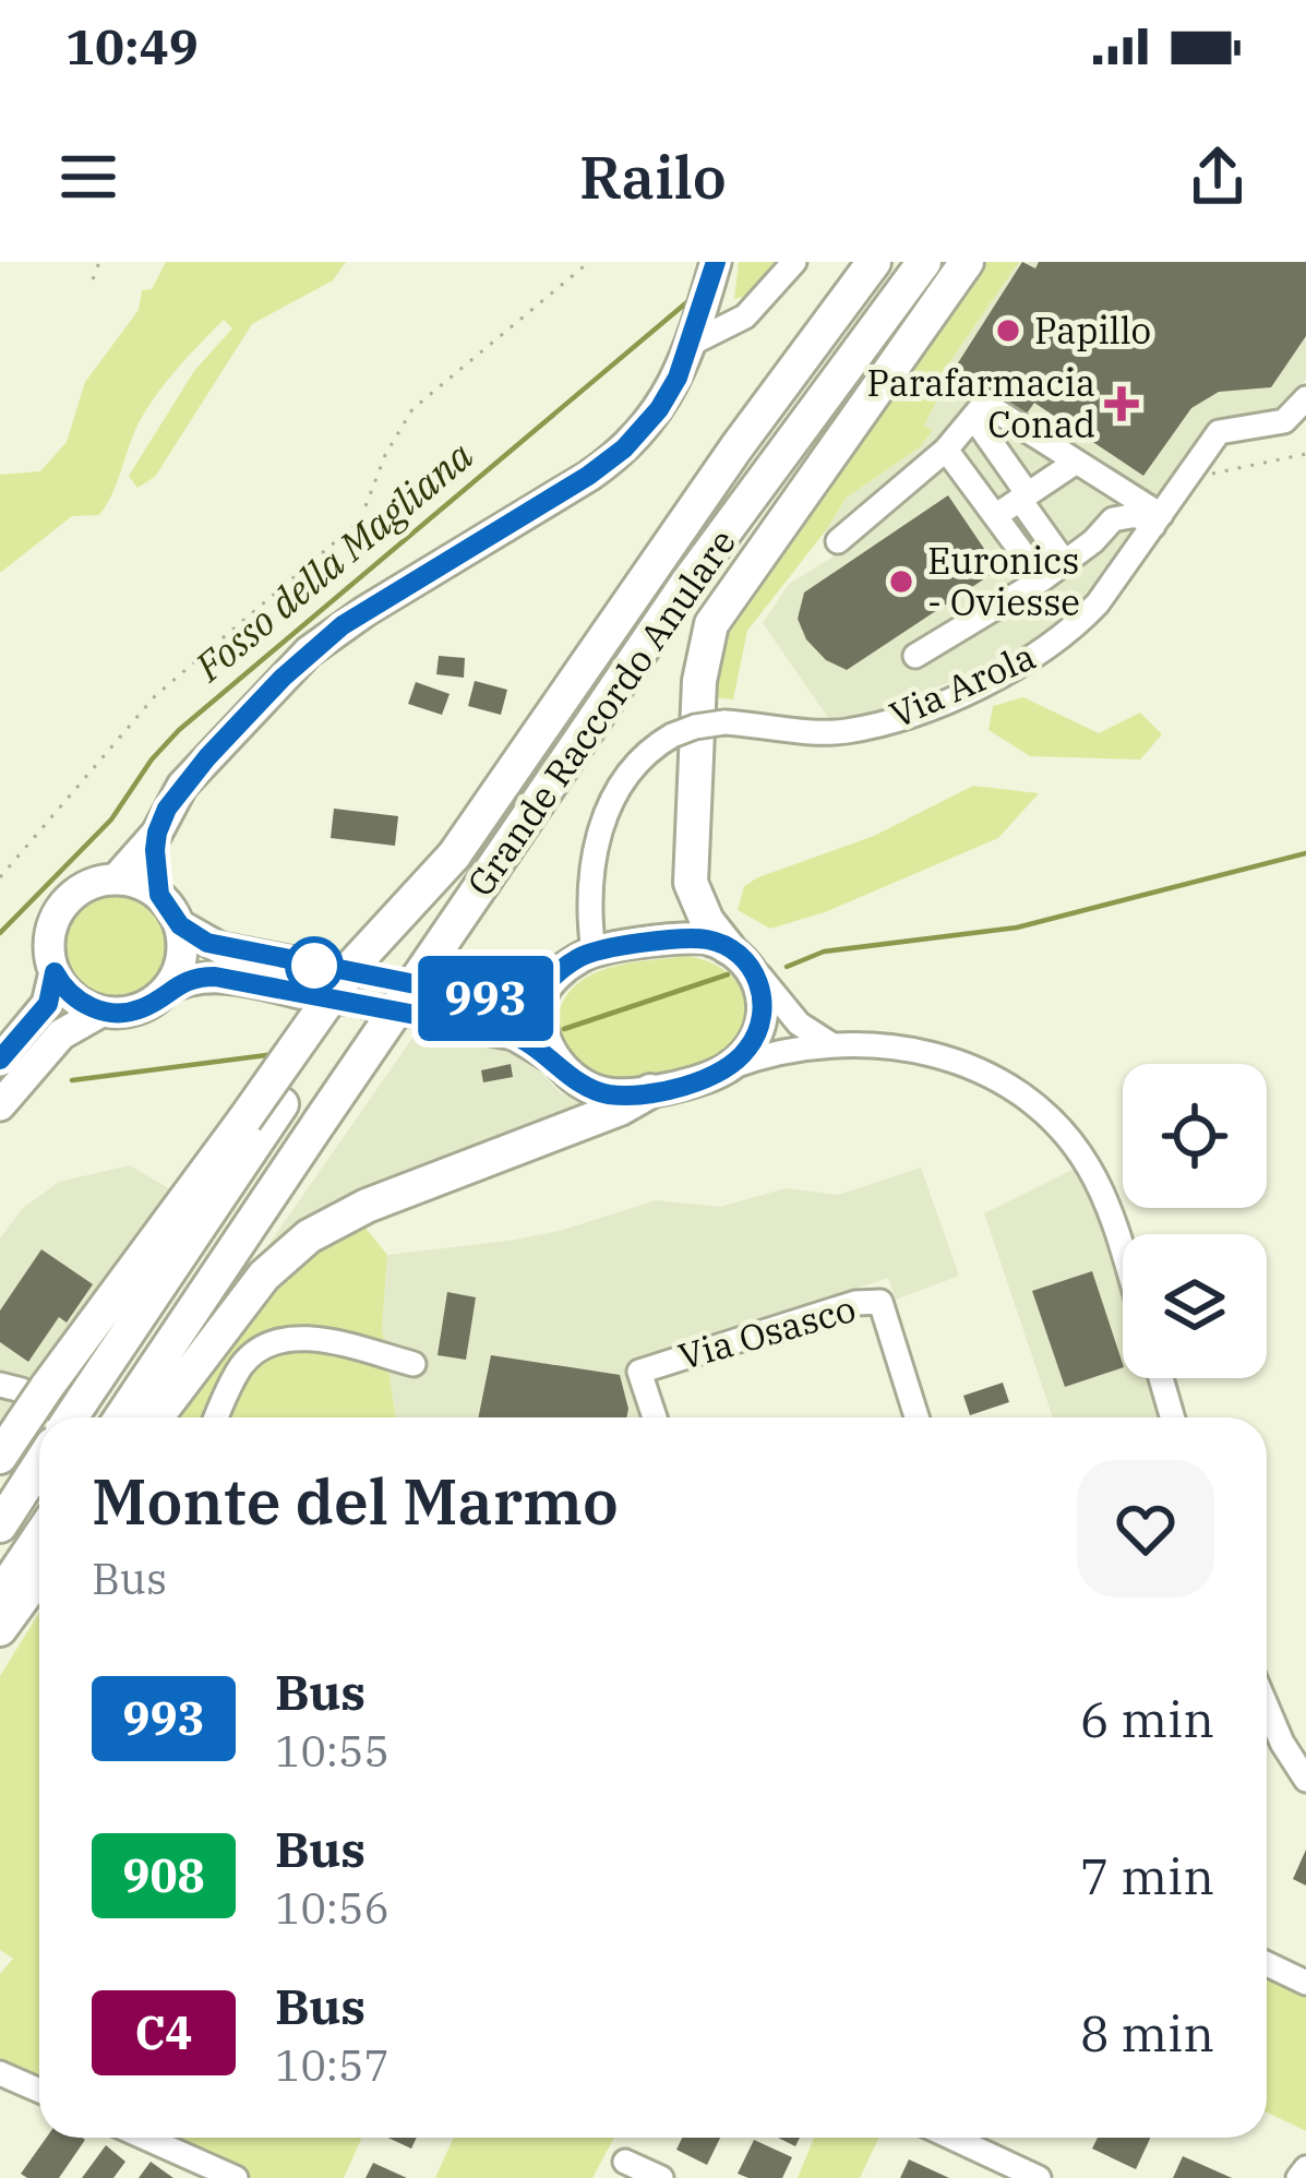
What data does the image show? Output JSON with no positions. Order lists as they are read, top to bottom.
{
  "streets": {
    "highway": ["Grande Raccordo Anulare"],
    "street": ["Via Arola", "Via Osasco"]
  },
  "water": ["Fosso della Magliana"],
  "places": {
    "other": ["Papillo", "Euronics - Oviesse"],
    "health": ["Parafarmacia Conad"]
  },
  "lines": ["bus line 993"],
  "page": {
    "status": "10:49",
    "header": "Railo",
    "on_map": "993",
    "heading": ["Monte del Marmo", "Bus"],
    "list": [
      {
        "mark": "993",
        "name": "Bus",
        "note": "10:55",
        "value": "6 min"
      },
      {
        "mark": "908",
        "name": "Bus",
        "note": "10:56",
        "value": "7 min"
      },
      {
        "mark": "C4",
        "name": "Bus",
        "note": "10:57",
        "value": "8 min"
      }
    ]
  }
}
